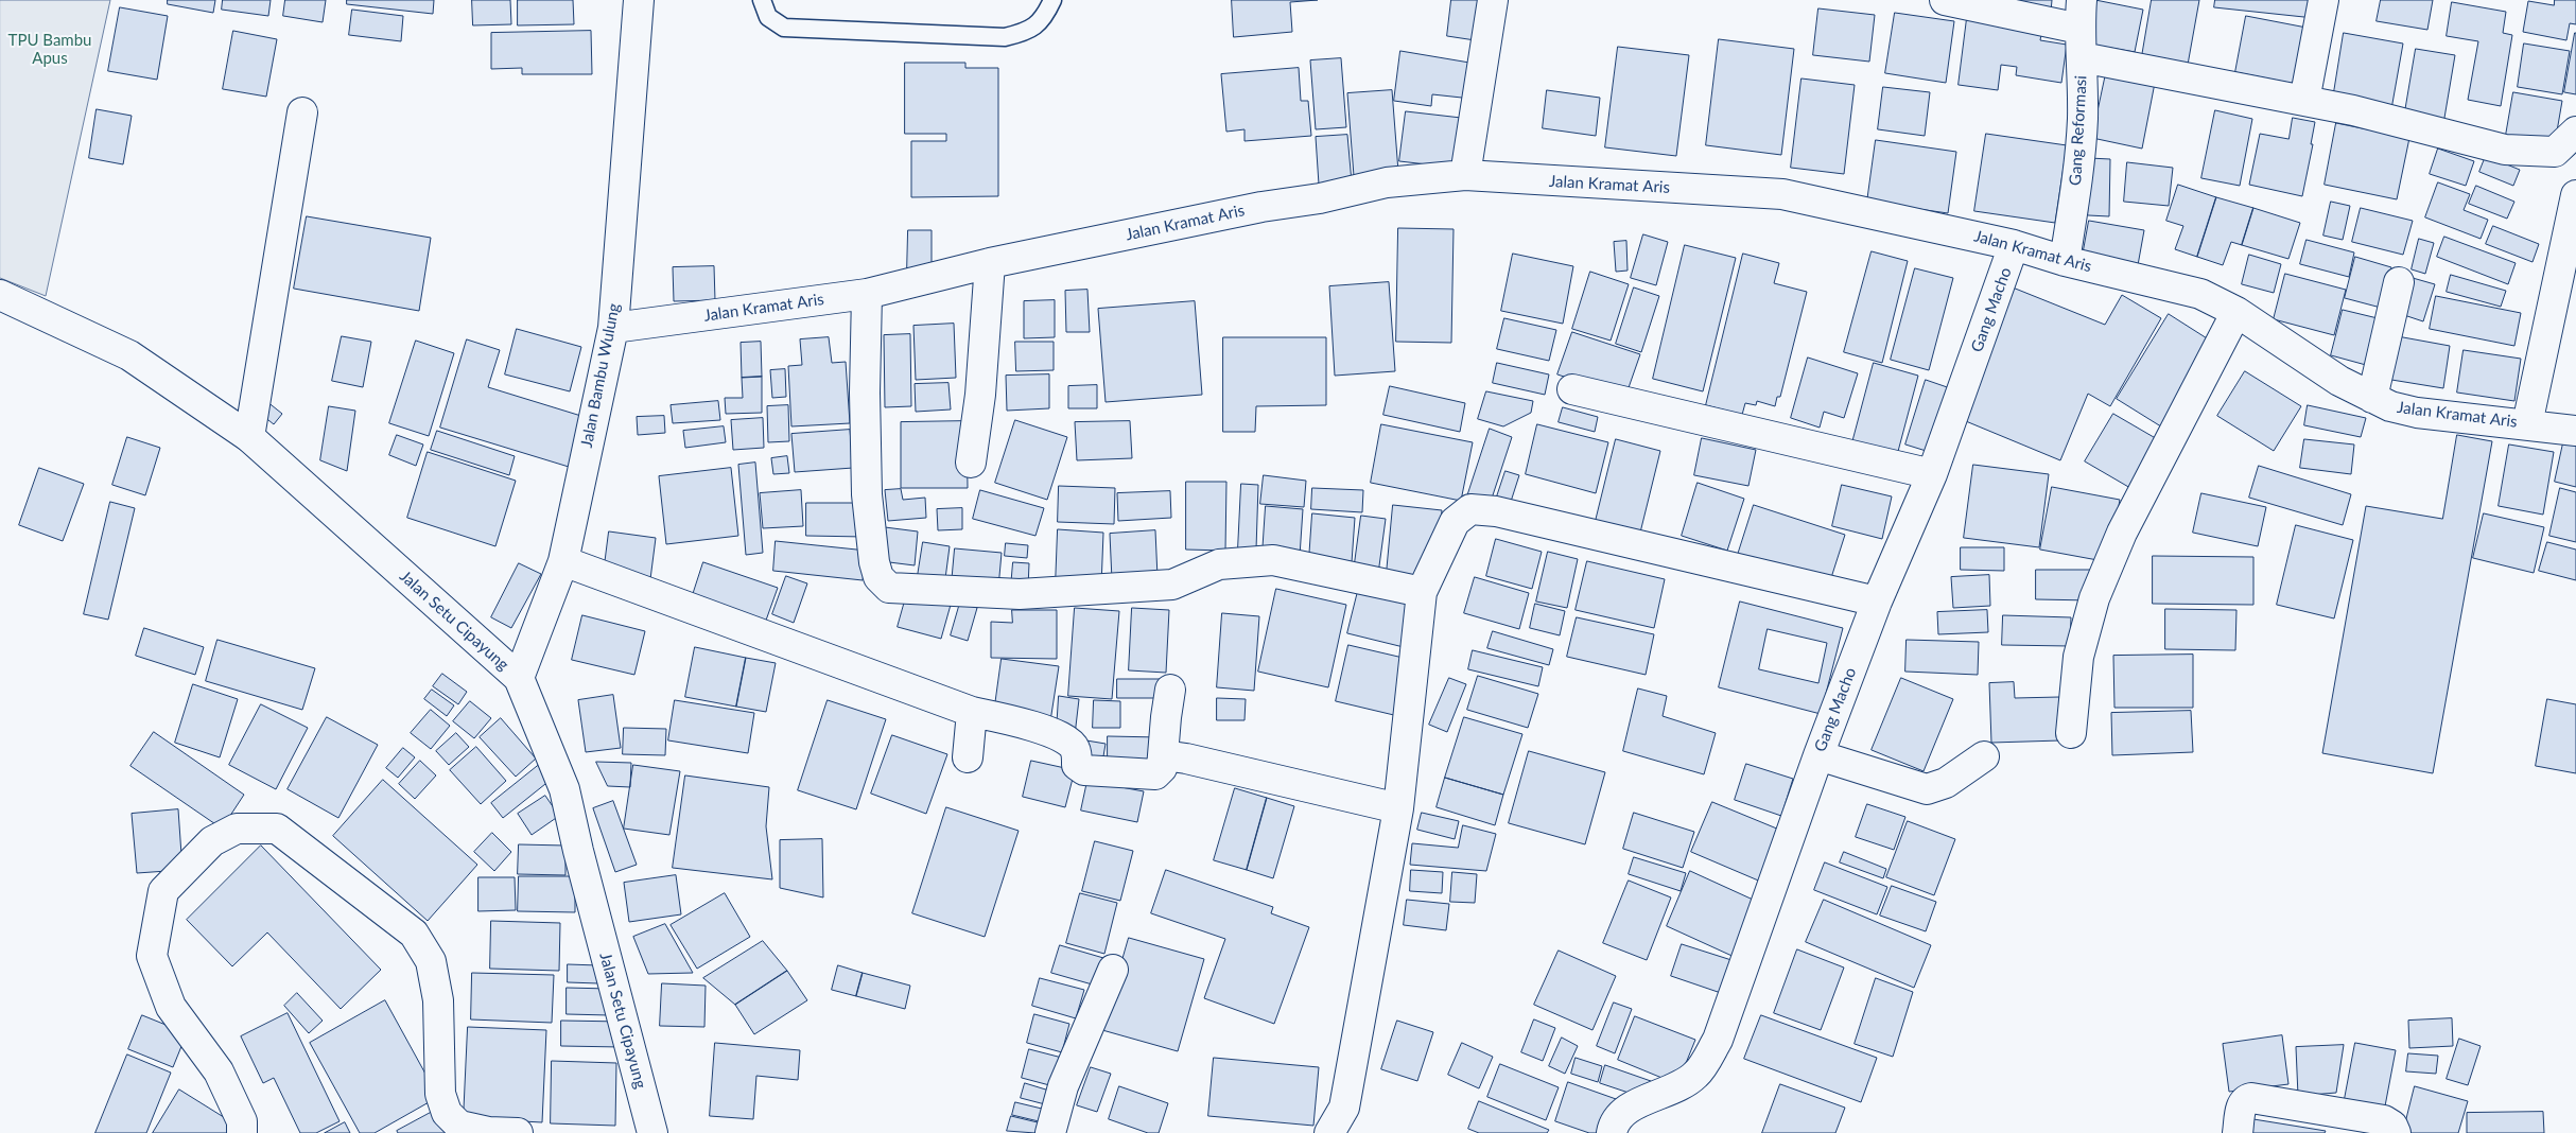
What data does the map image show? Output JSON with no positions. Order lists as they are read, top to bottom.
{
  "streets": {
    "street": [
      "Gang Reformasi",
      "Jalan Kramat Aris",
      "Gang Macho",
      "Jalan Bambu Wulung",
      "Jalan Setu Cipayung"
    ]
  },
  "crossings": [
    ["Gang Reformasi", "Jalan Kramat Aris"],
    ["Jalan Kramat Aris", "Gang Macho"],
    ["Jalan Kramat Aris", "Jalan Bambu Wulung"],
    ["Jalan Bambu Wulung", "Jalan Setu Cipayung"]
  ],
  "parks": ["TPU Bambu Apus"]
}
